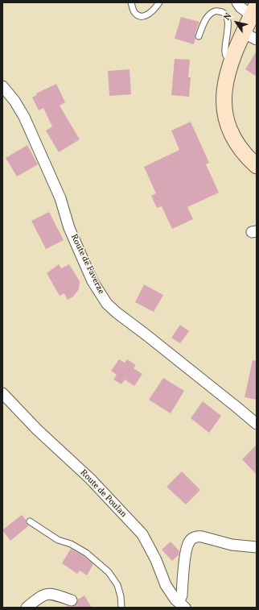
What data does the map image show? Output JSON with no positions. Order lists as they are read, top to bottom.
{
  "streets": {
    "street": ["Route de Faverze", "Route de Poulan"]
  },
  "north": "top left"
}
